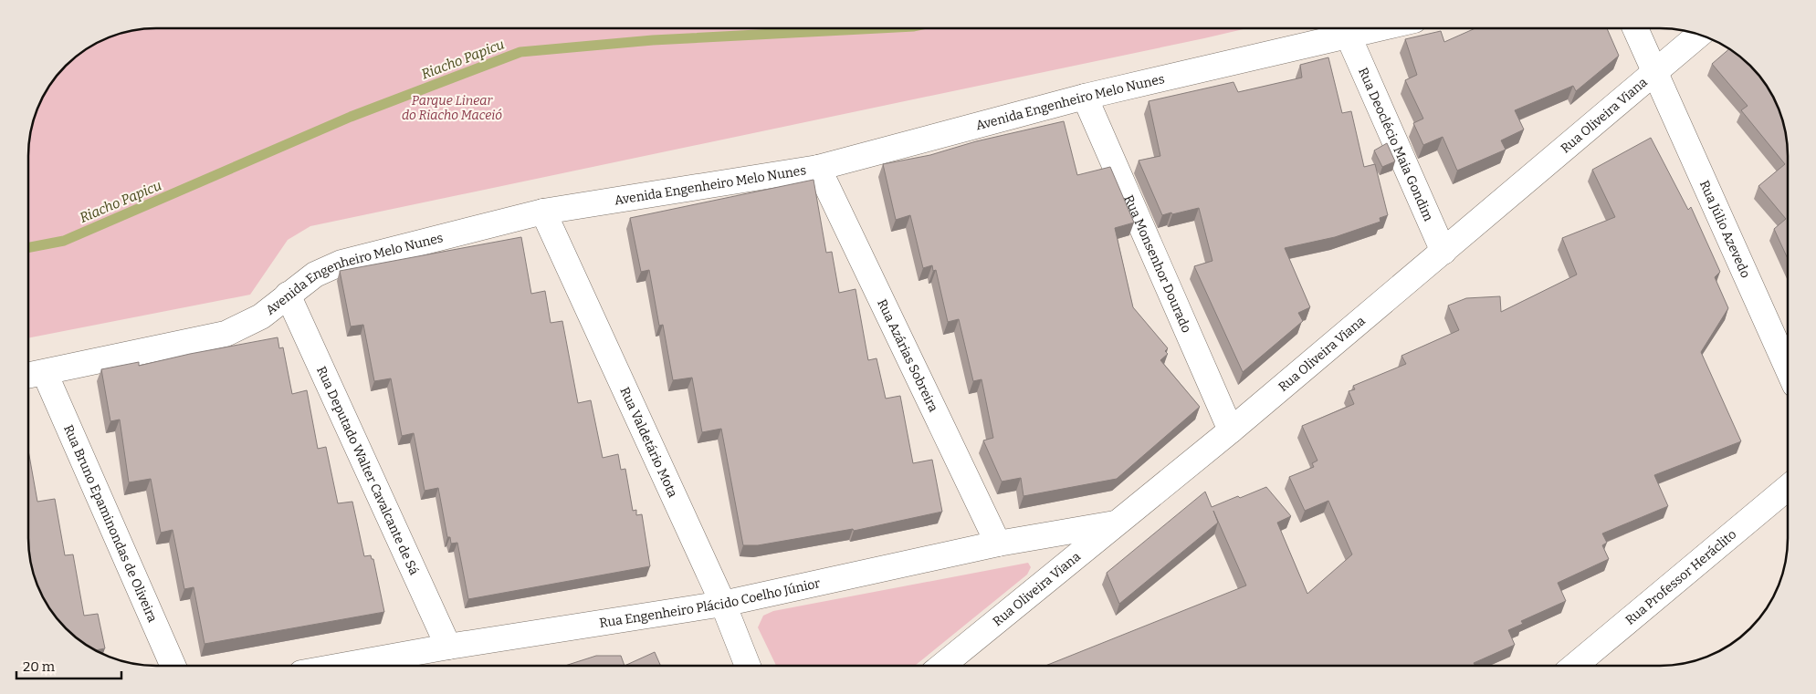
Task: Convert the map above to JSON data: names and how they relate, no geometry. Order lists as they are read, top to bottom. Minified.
{"streets":{"street":["Avenida Engenheiro Melo Nunes","Rua Oliveira Viana","Rua Deoclécio Maia Gondim","Rua Júlio Azevedo","Rua Monsenhor Dourado","Rua Azárias Sobreira","Rua Valdetário Mota","Rua Deputado Walter Cavalcante de Sá","Rua Bruno Epaminondas de Oliveira","Rua Professor Heráclito","Rua Engenheiro Plácido Coelho Júnior"]},"crossings":[["Avenida Engenheiro Melo Nunes","Rua Deoclécio Maia Gondim"],["Avenida Engenheiro Melo Nunes","Rua Monsenhor Dourado"],["Avenida Engenheiro Melo Nunes","Rua Azárias Sobreira"],["Avenida Engenheiro Melo Nunes","Rua Valdetário Mota"],["Avenida Engenheiro Melo Nunes","Rua Deputado Walter Cavalcante de Sá"],["Avenida Engenheiro Melo Nunes","Rua Bruno Epaminondas de Oliveira"],["Rua Oliveira Viana","Rua Deoclécio Maia Gondim"],["Rua Oliveira Viana","Rua Júlio Azevedo"],["Rua Oliveira Viana","Rua Monsenhor Dourado"],["Rua Oliveira Viana","Rua Engenheiro Plácido Coelho Júnior"],["Rua Azárias Sobreira","Rua Engenheiro Plácido Coelho Júnior"],["Rua Valdetário Mota","Rua Engenheiro Plácido Coelho Júnior"],["Rua Deputado Walter Cavalcante de Sá","Rua Engenheiro Plácido Coelho Júnior"]],"water":["Riacho Papicu"],"parks":["Parque Linear do Riacho Maceió"],"scale_bar":"20 m"}
